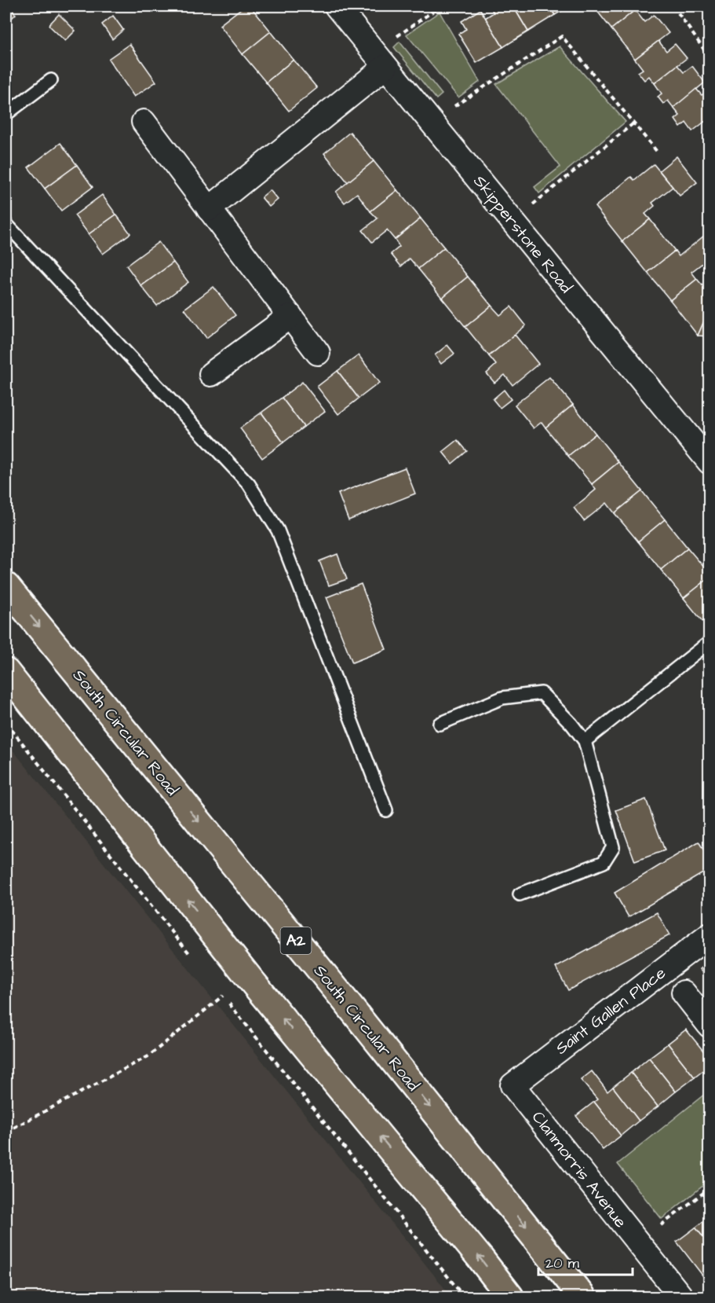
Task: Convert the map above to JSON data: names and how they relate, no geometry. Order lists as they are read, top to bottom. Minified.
{"streets":{"highway":["South Circular Road","A2"],"street":["Skipperstone Road","Saint Gallen Place","Clanmorris Avenue"]},"crossings":[["Saint Gallen Place","Clanmorris Avenue"]],"scale_bar":"20 m"}
